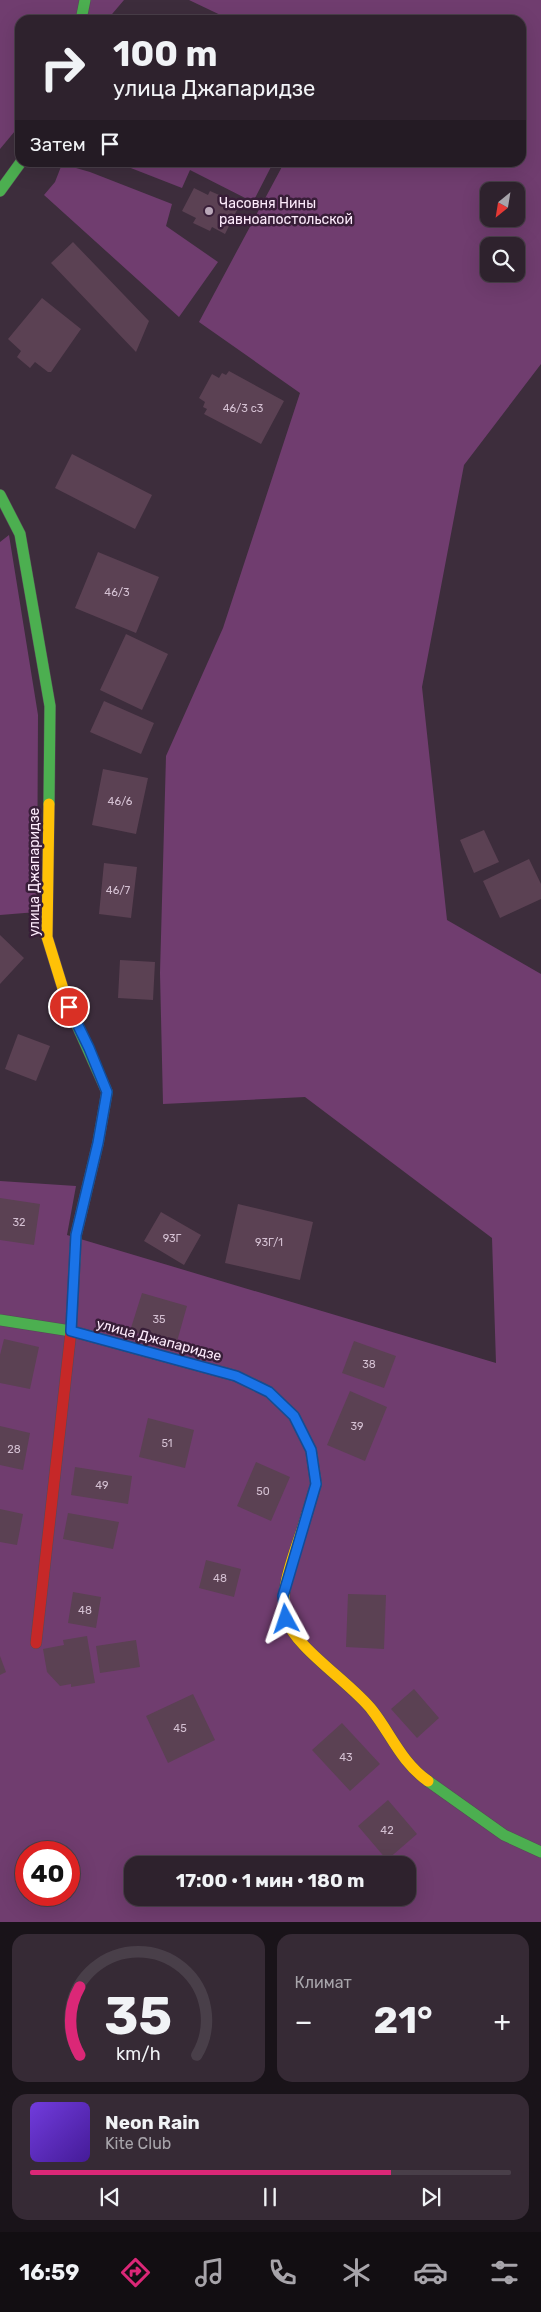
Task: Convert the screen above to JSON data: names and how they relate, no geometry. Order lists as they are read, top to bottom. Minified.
{"streets":{"street":["улица Джапаридзе"]},"places":["Часовня Нины равноапостольской"],"house_numbers":["46/3 с3","46/3","46/6","46/7","32","93Г","93Г/1","35","38","39","51","28","49","50","48","48","45","43","42"],"north":"bottom left","page":{"turn":["100 m","улица Джапаридзе"],"then":"Затем","limit":"40","trip":"17:00 · 1 мин · 180 m","tile":"Климат","heat":["−","21°","+"],"song":["Neon Rain","Kite Club"],"tabs":"16:59","gauge":["35","km/h"]}}
